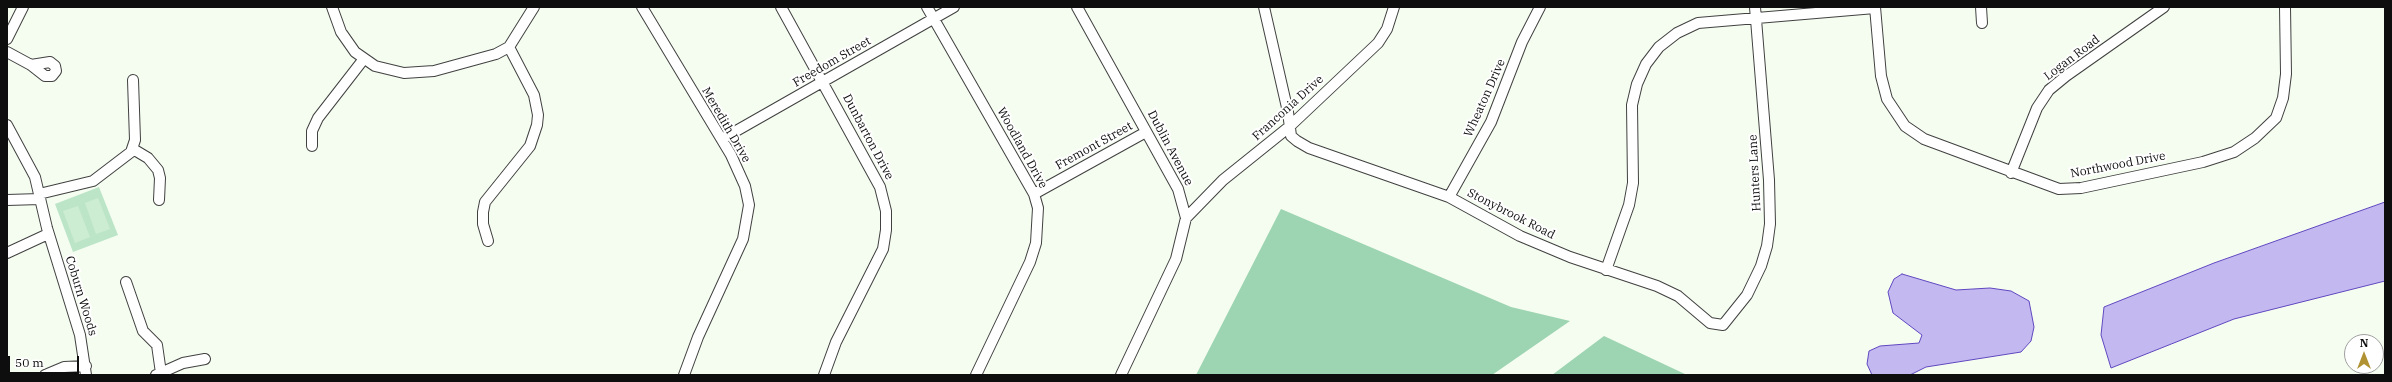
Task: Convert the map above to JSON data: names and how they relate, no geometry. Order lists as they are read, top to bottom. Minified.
{"streets":{"street":["Logan Road","Freedom Street","Wheaton Drive","Franconia Drive","Meredith Drive","Dunbarton Drive","Fremont Street","Woodland Drive","Dublin Avenue","Northwood Drive","Hunters Lane","Stonybrook Road","Coburn Woods"]},"crossings":[["Logan Road","Northwood Drive"],["Freedom Street","Meredith Drive"],["Freedom Street","Dunbarton Drive"],["Freedom Street","Woodland Drive"],["Wheaton Drive","Stonybrook Road"],["Franconia Drive","Dublin Avenue"],["Franconia Drive","Stonybrook Road"],["Fremont Street","Woodland Drive"],["Fremont Street","Dublin Avenue"],["Hunters Lane","Stonybrook Road"]],"scale_bar":"50 m","north":"top"}
